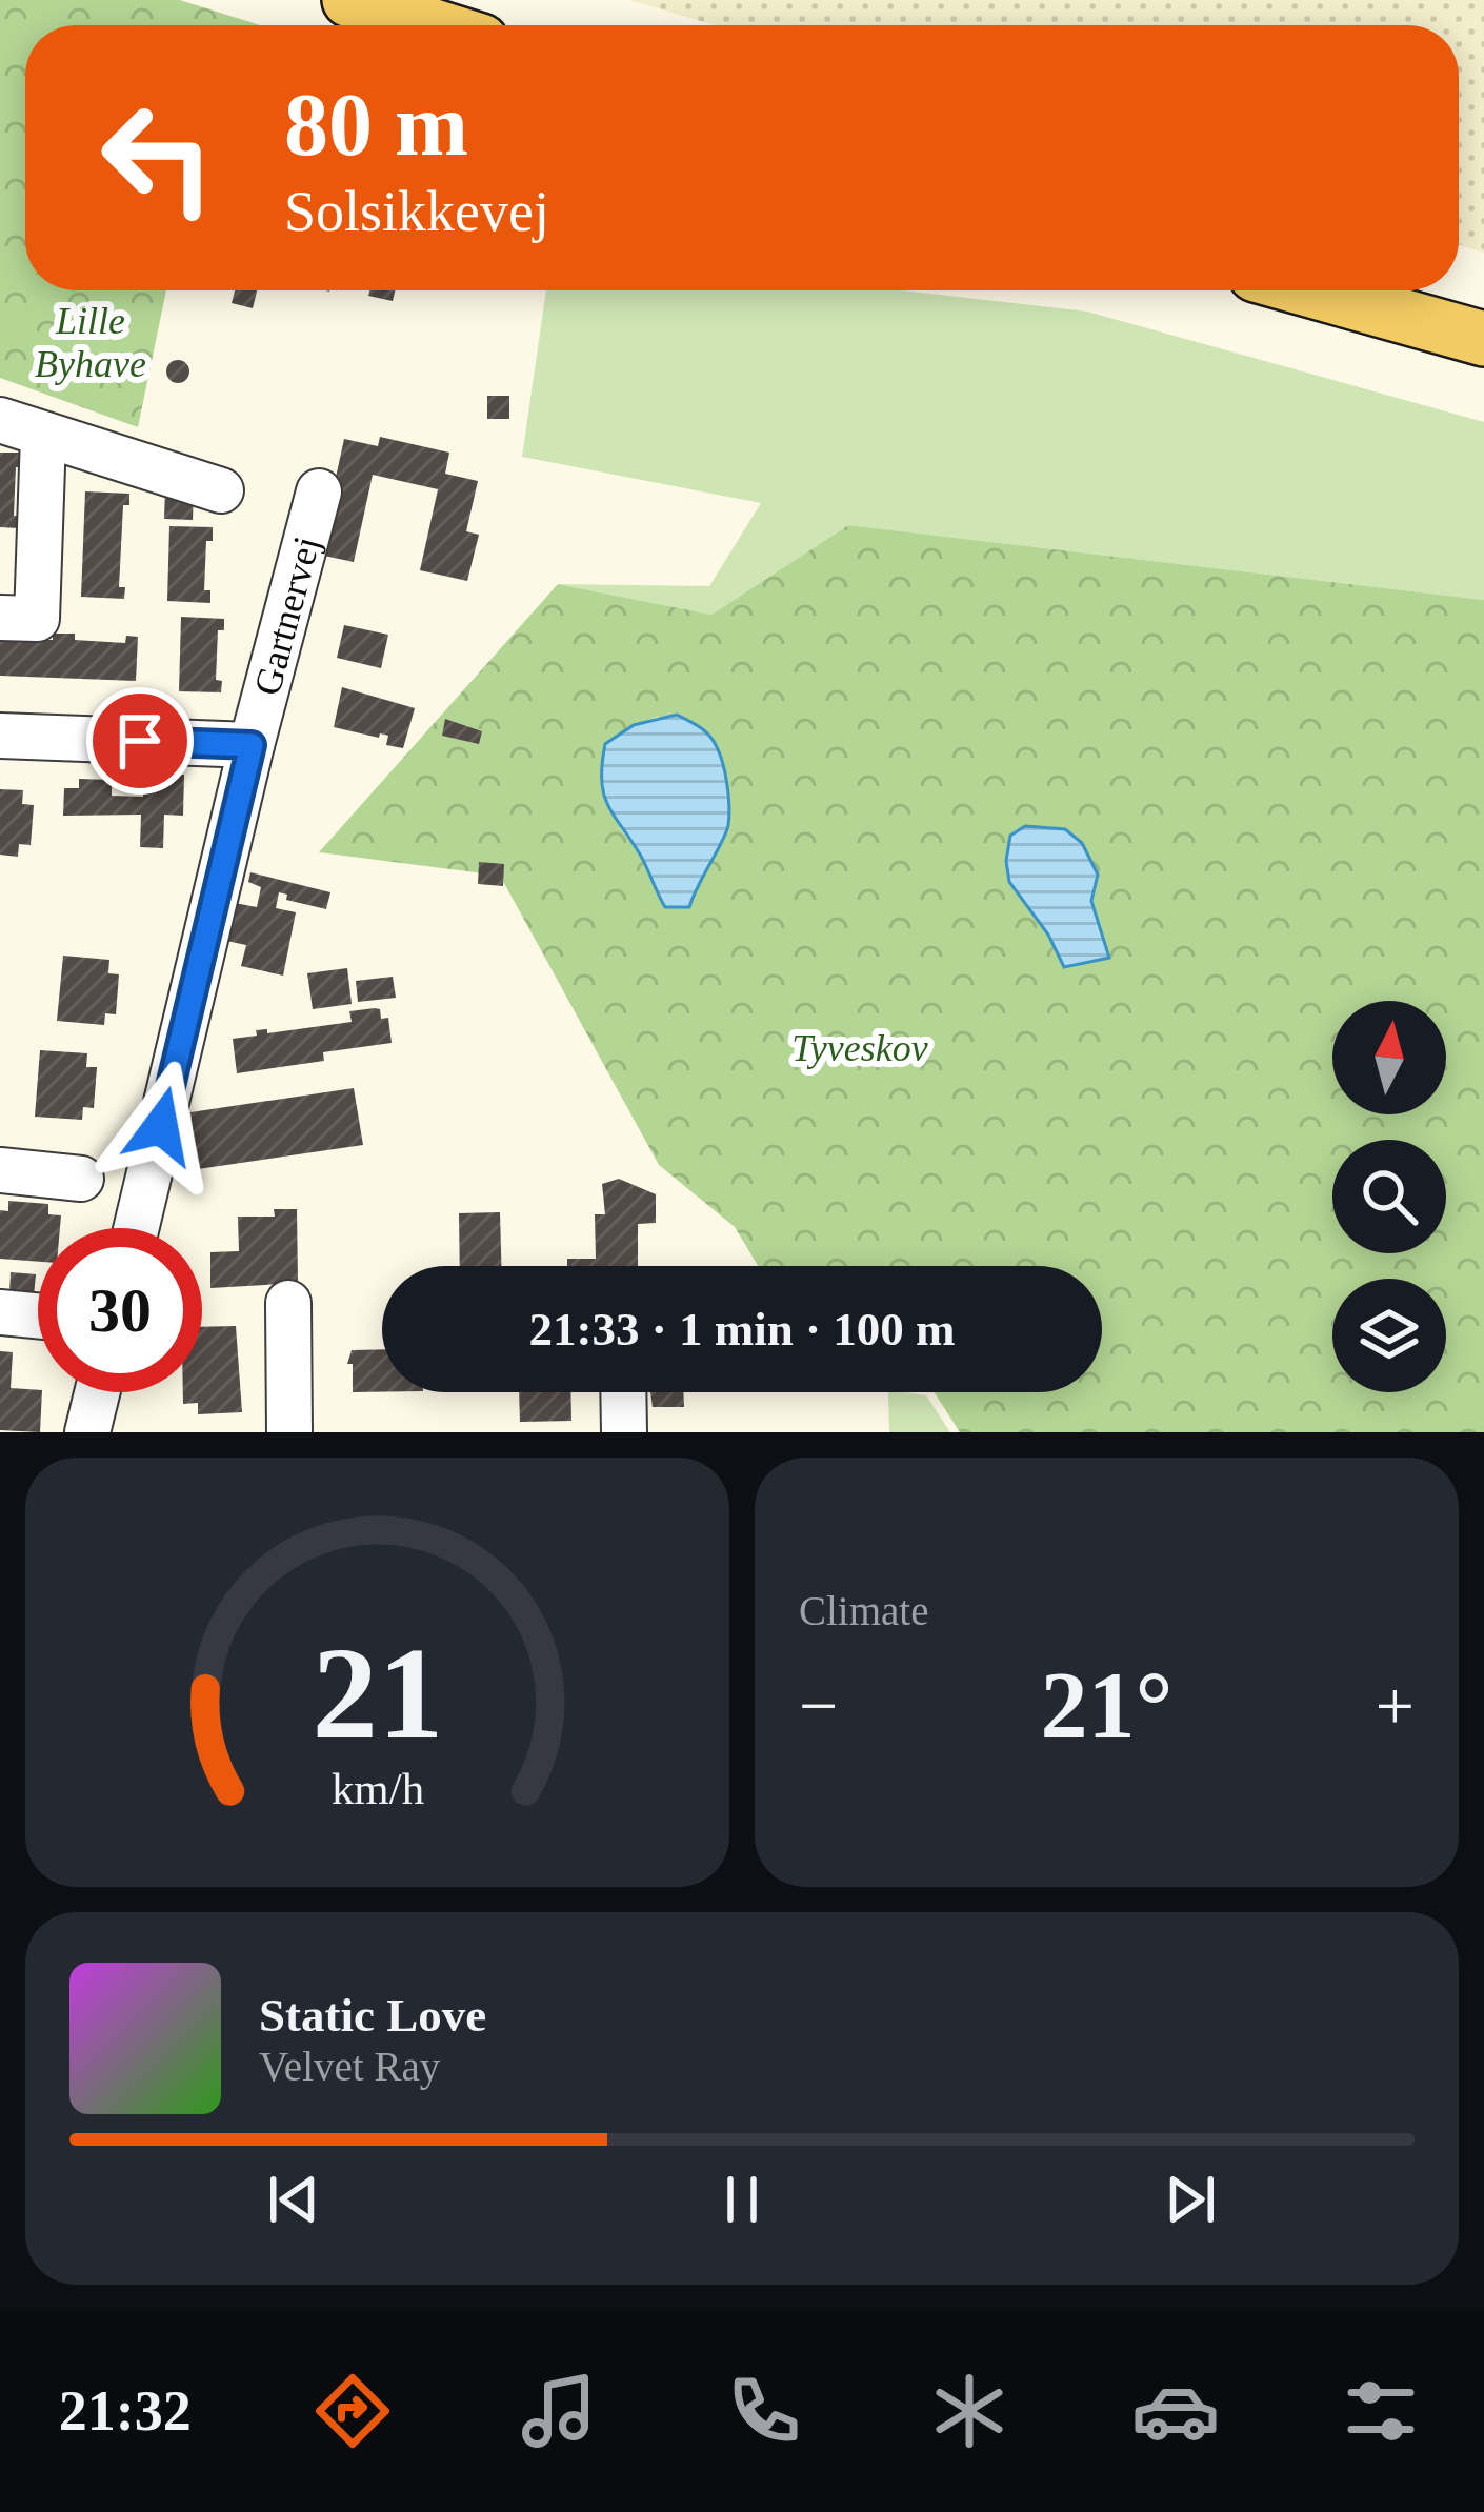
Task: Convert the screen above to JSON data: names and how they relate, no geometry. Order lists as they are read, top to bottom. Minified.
{"streets":{"street":["Gartnervej"]},"parks":["Lille Byhave","Tyveskov"],"north":"top","page":{"turn":["80 m","Solsikkevej"],"limit":"30","trip":"21:33 · 1 min · 100 m","tile":"Climate","heat":["−","21°","+"],"song":["Static Love","Velvet Ray"],"tabs":"21:32","gauge":["21","km/h"]}}
